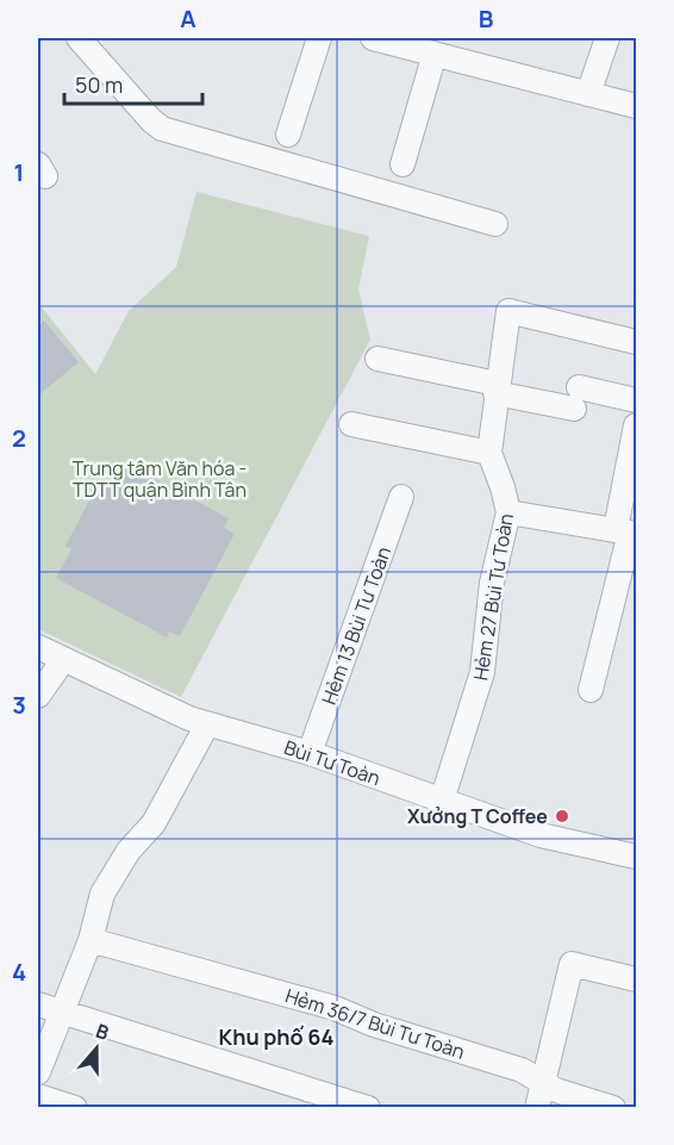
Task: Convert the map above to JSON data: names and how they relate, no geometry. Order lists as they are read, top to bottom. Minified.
{"streets":{"street":["Hẻm 27 Bùi Tư Toàn","Hẻm 13 Bùi Tư Toàn","Bùi Tư Toàn","Hẻm 36/7 Bùi Tư Toàn"]},"crossings":[["Hẻm 27 Bùi Tư Toàn","Bùi Tư Toàn"],["Hẻm 13 Bùi Tư Toàn","Bùi Tư Toàn"]],"districts":["Khu phố 64"],"parks":["Trung tâm Văn hóa - TDTT quận Bình Tân"],"places":["Xưởng T Coffee"],"scale_bar":"50 m","north":"top","grid":{"columns":["A","B"],"rows":["1","2","3","4"]}}
